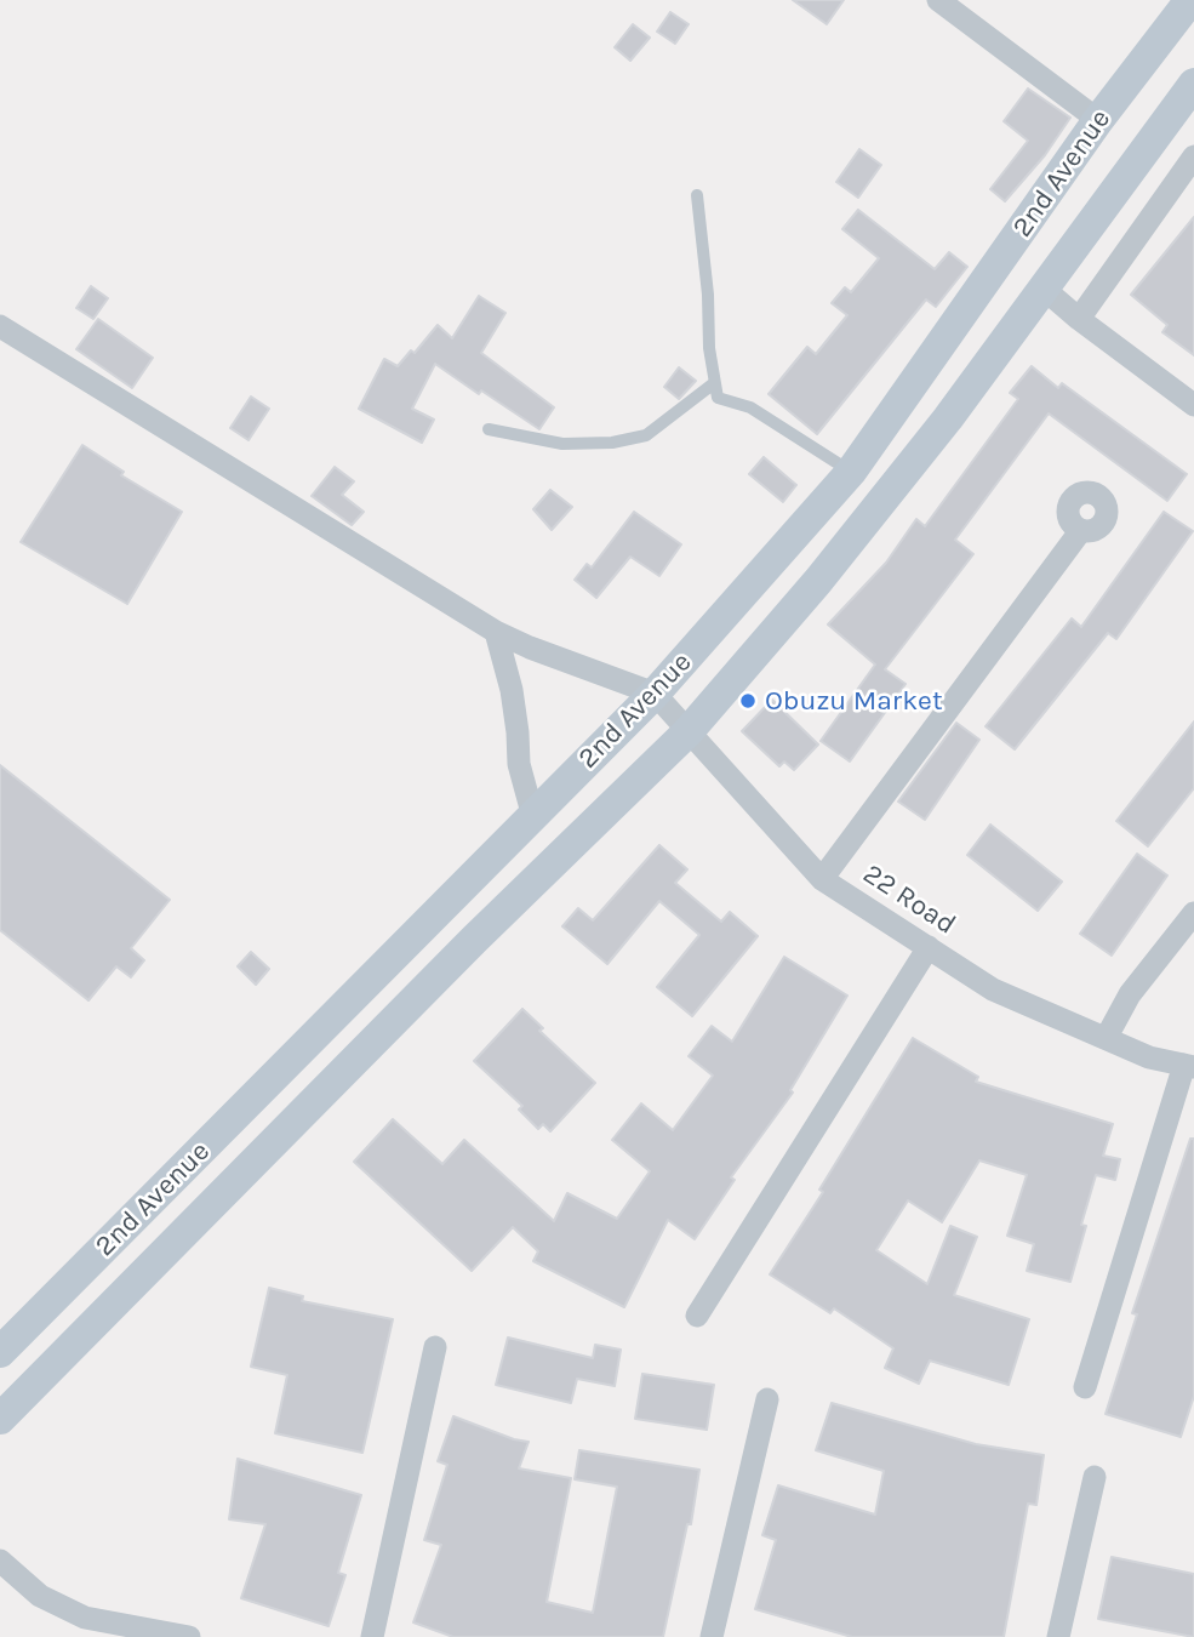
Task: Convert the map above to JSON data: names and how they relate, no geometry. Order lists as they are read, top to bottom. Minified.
{"streets":{"street":["2nd Avenue","22 Road"]},"crossings":[["2nd Avenue","22 Road"]],"places":["Obuzu Market"]}
